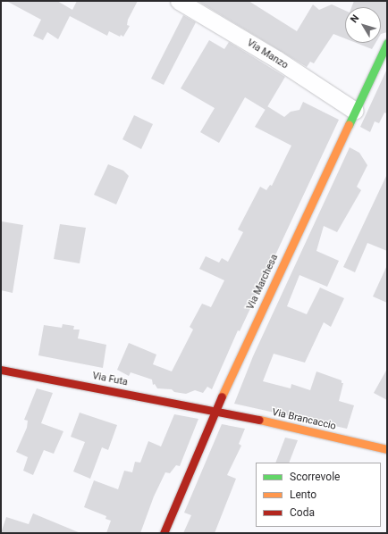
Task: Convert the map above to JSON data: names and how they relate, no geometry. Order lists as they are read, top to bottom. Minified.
{"streets":{"street":["Via Manzo","Via Marchesa","Via Futa","Via Brancaccio"]},"crossings":[["Via Manzo","Via Marchesa"],["Via Marchesa","Via Futa"],["Via Marchesa","Via Brancaccio"],["Via Futa","Via Brancaccio"]],"legend":["Scorrevole","Lento","Coda"],"north":"top left"}
